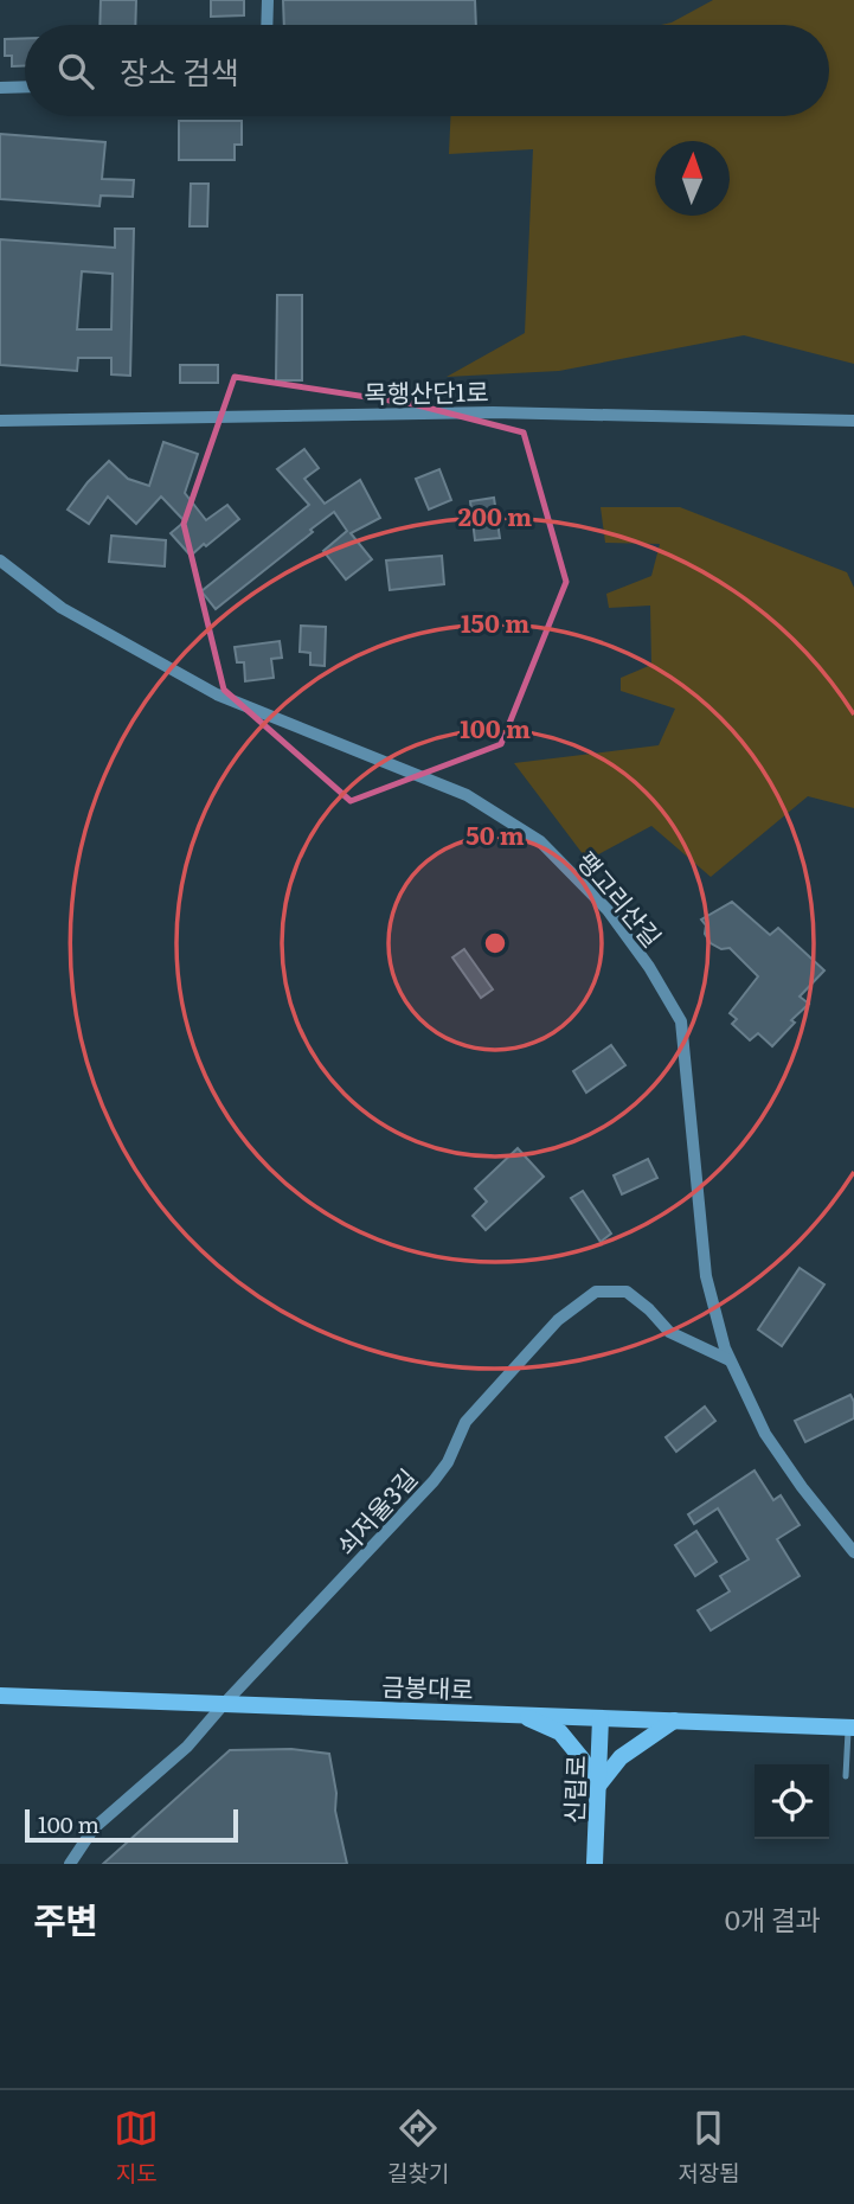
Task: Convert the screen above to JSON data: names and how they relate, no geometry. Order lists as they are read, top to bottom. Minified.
{"streets":{"street":["목행산단1로","팽고리산길","쇠저울3길","금봉대로","신립로"]},"crossings":[["팽고리산길","쇠저울3길"],["쇠저울3길","금봉대로"],["금봉대로","신립로"]],"scale_bar":"100 m","north":"top","page":{"search":"장소 검색","scale":"100 m","heading":["주변","0개 결과"],"nav":["지도","길찾기","저장됨"]},"rings":["200 m","150 m","100 m","50 m"]}
